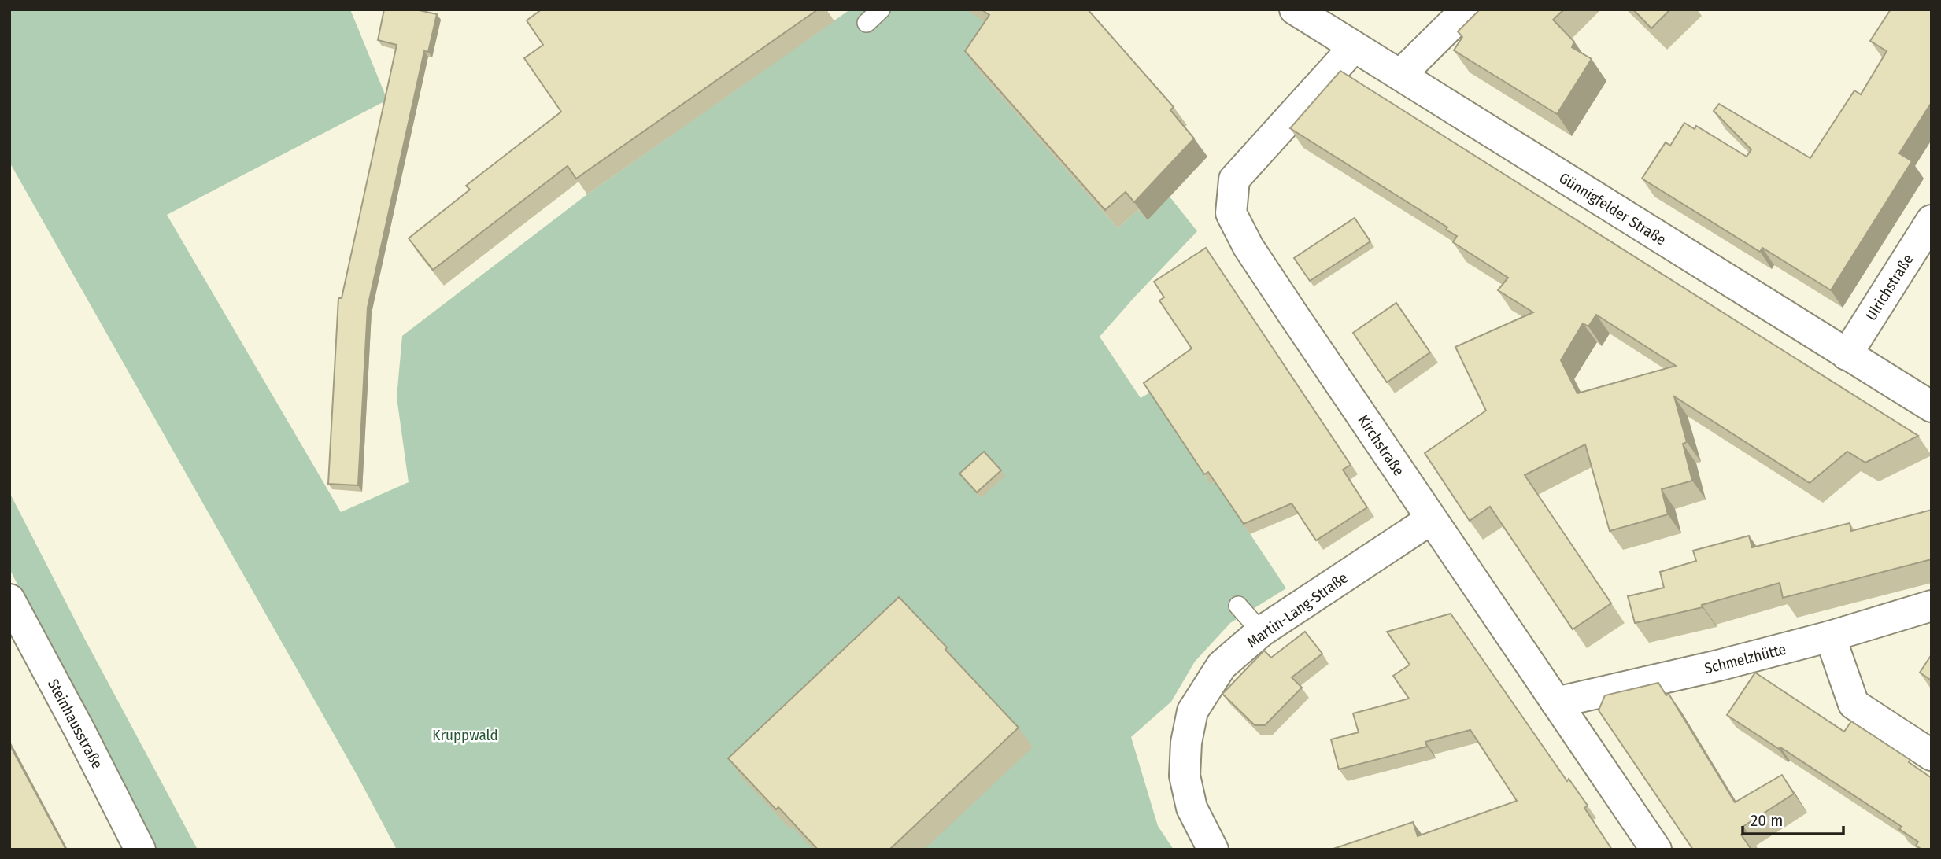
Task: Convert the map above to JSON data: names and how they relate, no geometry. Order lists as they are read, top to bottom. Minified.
{"streets":{"street":["Günnigfelder Straße","Ulrichstraße","Kirchstraße","Martin-Lang-Straße","Schmelzhütte","Steinhausstraße"]},"crossings":[["Günnigfelder Straße","Ulrichstraße"],["Günnigfelder Straße","Kirchstraße"],["Kirchstraße","Martin-Lang-Straße"],["Kirchstraße","Schmelzhütte"]],"parks":["Kruppwald"],"scale_bar":"20 m"}
